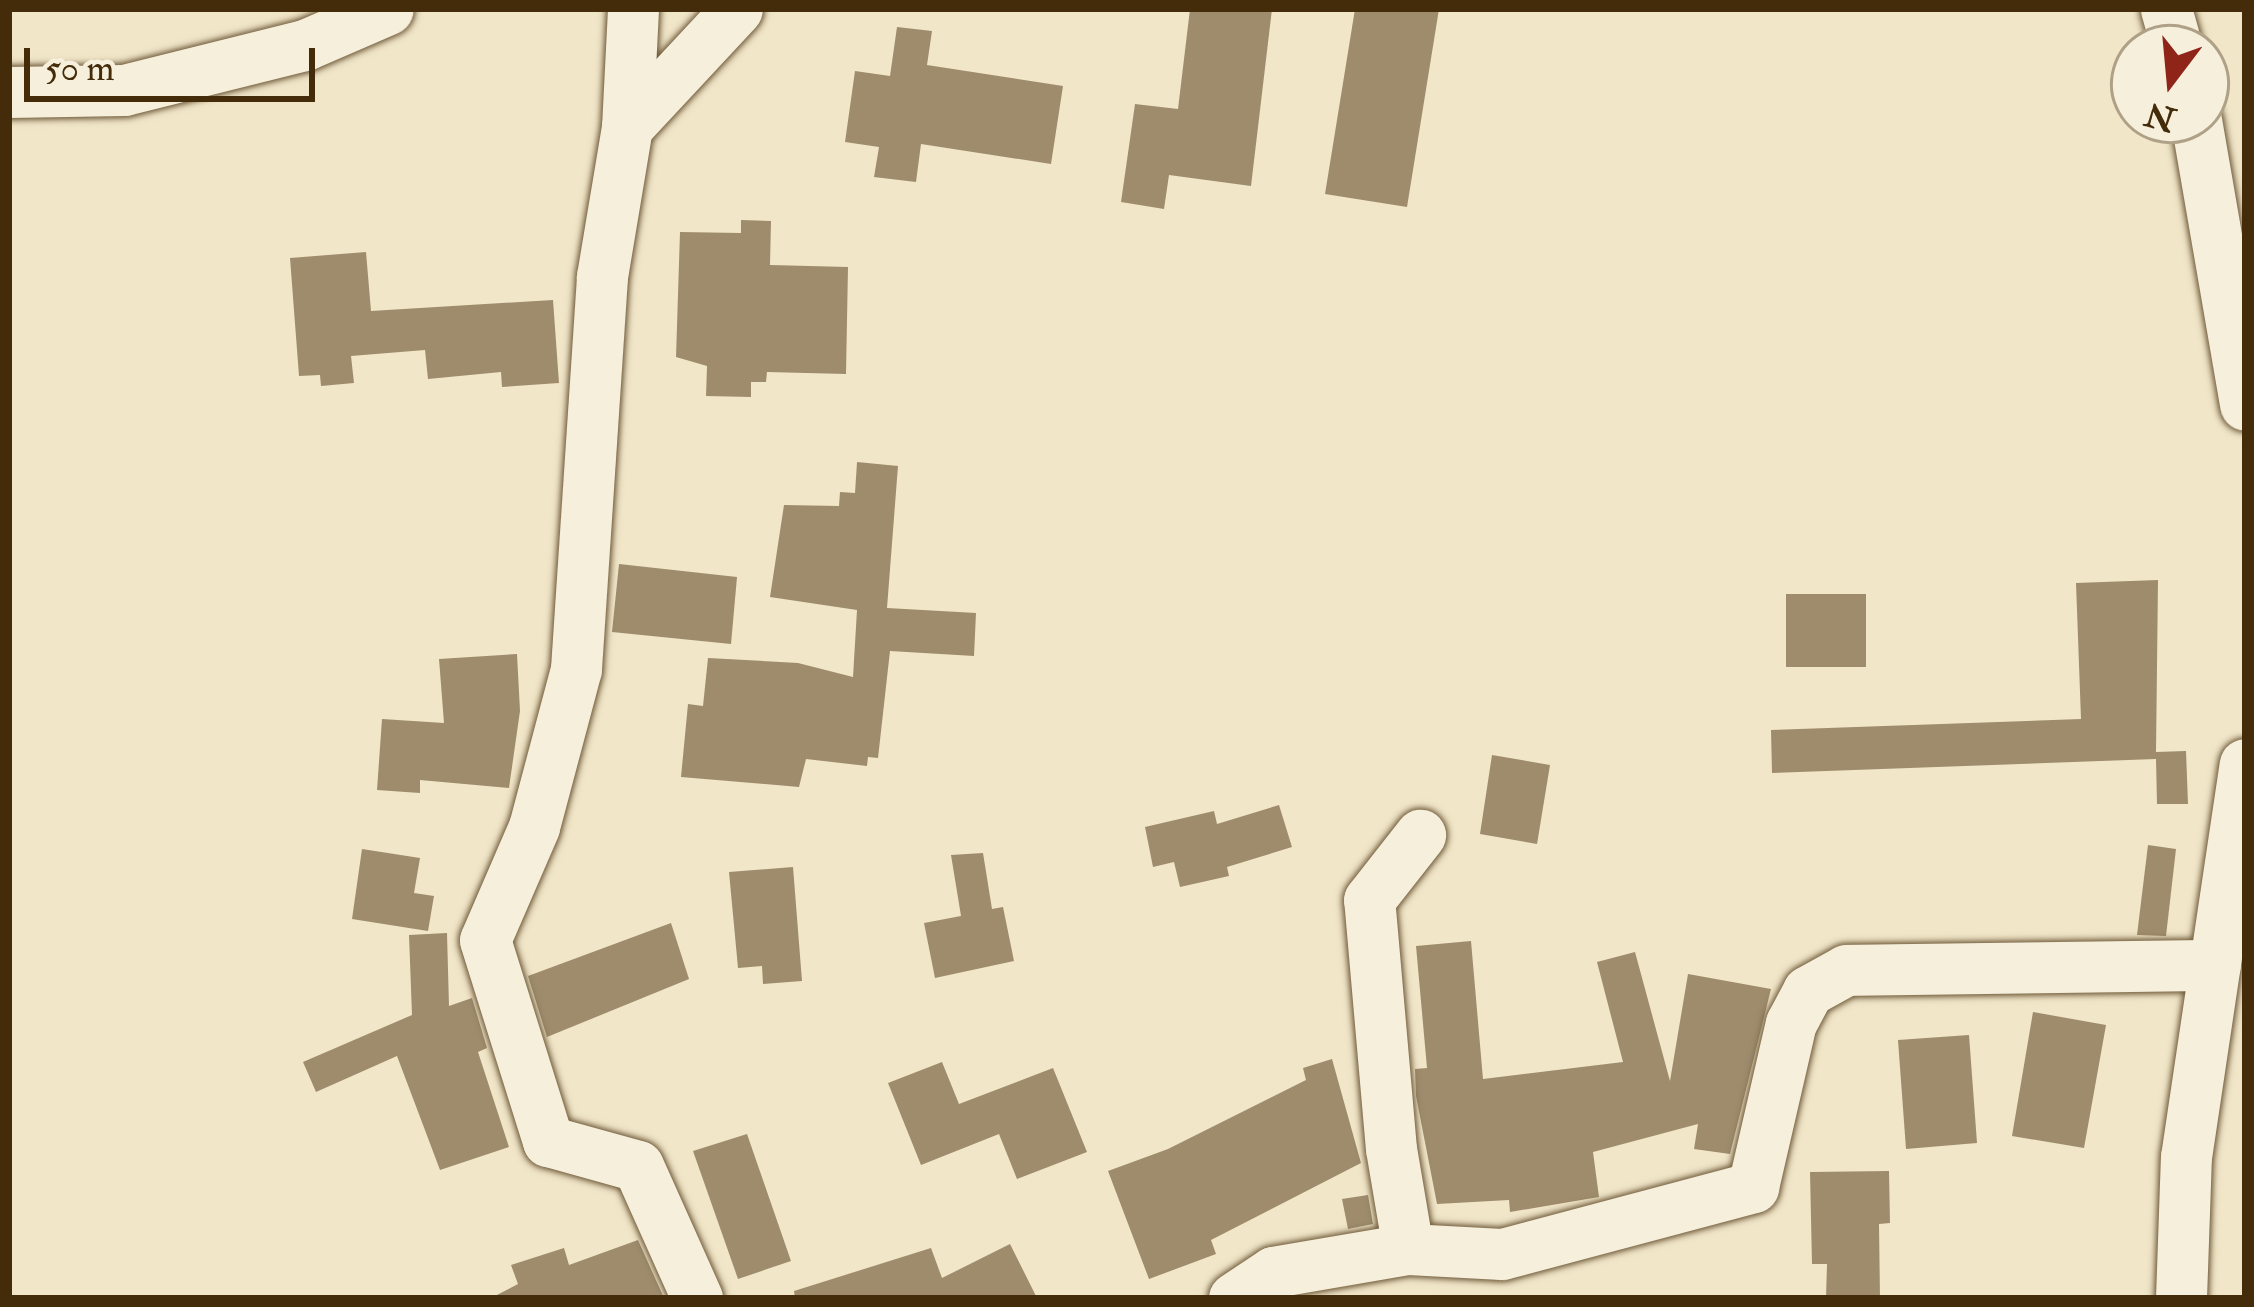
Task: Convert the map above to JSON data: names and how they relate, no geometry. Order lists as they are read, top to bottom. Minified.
{"scale_bar":"50 m","north":"bottom"}
